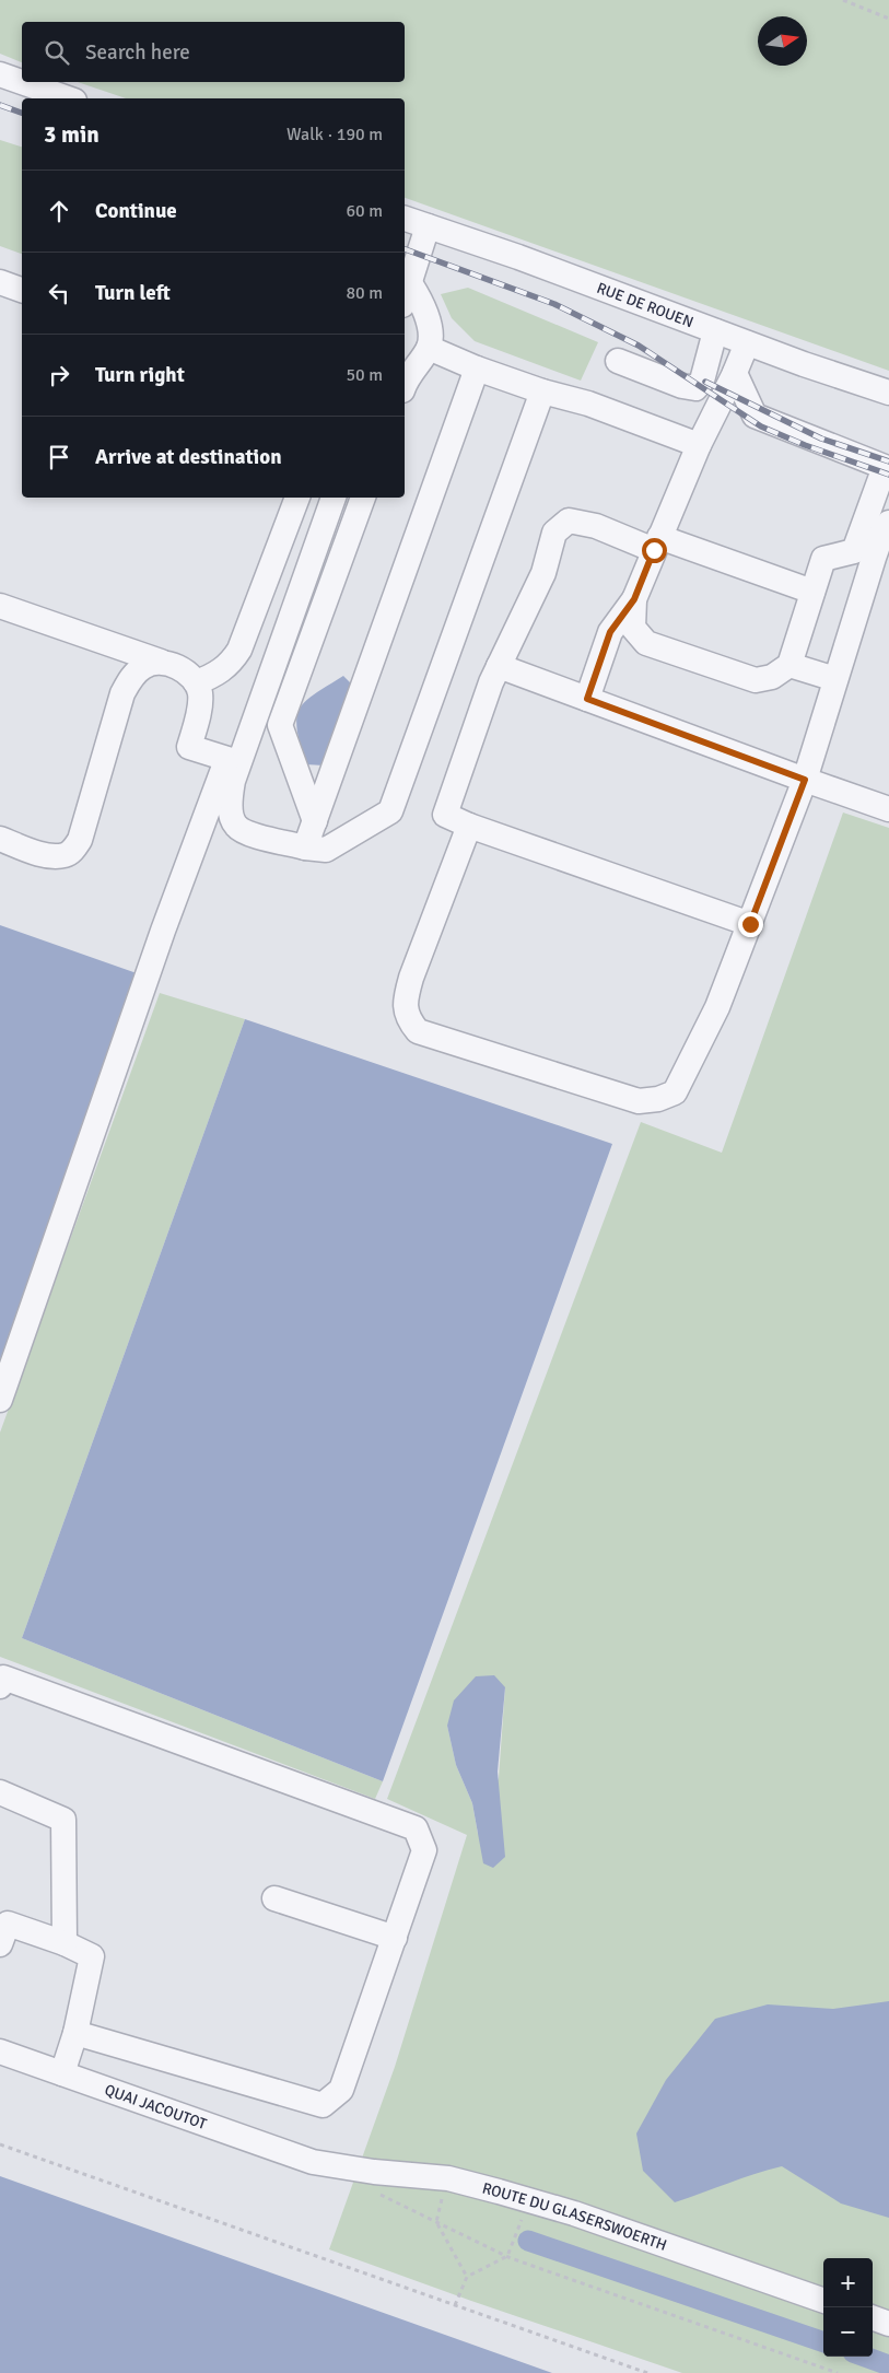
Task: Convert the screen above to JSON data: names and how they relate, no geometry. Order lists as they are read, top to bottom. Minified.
{"streets":{"street":["RUE DE ROUEN","QUAI JACOUTOT","ROUTE DU GLASERSWOERTH"]},"crossings":[["QUAI JACOUTOT","ROUTE DU GLASERSWOERTH"]],"north":"right","page":{"search":"Search here","heading":["3 min","Walk · 190 m"],"list":[["Continue","60 m"],["Turn left","80 m"],["Turn right","50 m"],"Arrive at destination"],"map_buttons":["+","−"]}}
